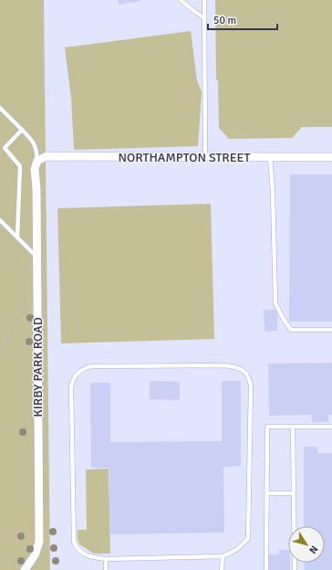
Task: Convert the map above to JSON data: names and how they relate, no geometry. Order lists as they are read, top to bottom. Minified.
{"streets":{"street":["NORTHAMPTON STREET","KIRBY PARK ROAD"]},"crossings":[["NORTHAMPTON STREET","KIRBY PARK ROAD"]],"scale_bar":"50 m","north":"bottom right"}
